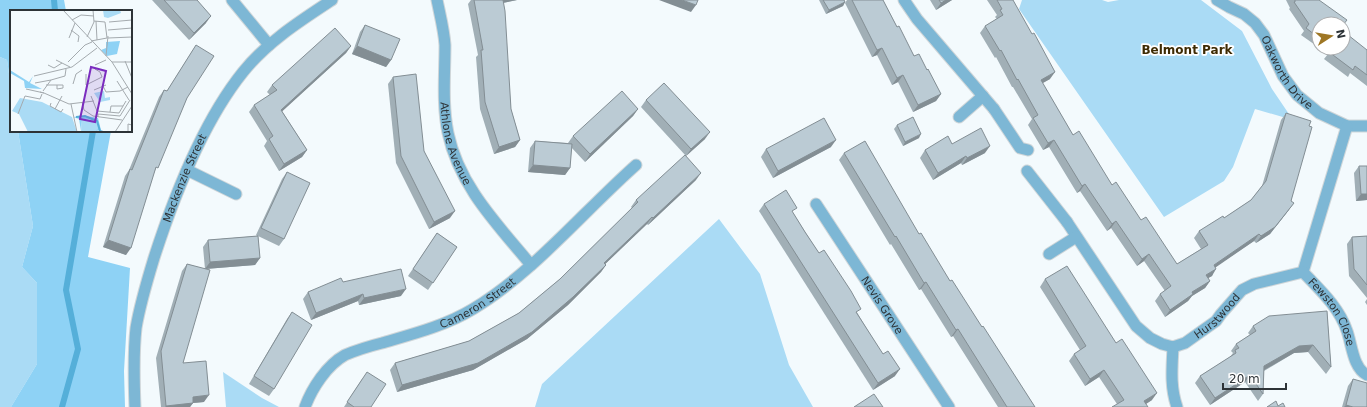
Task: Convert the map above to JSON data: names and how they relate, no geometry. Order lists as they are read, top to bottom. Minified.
{"streets":{"street":["Oakworth Drive","Athlone Avenue","Mackenzie Street","Cameron Street","Nevis Grove","Fewston Close","Hurstwood"]},"crossings":[["Athlone Avenue","Cameron Street"],["Fewston Close","Hurstwood"]],"districts":["Belmont Park"],"scale_bar":"20 m","north":"right"}
